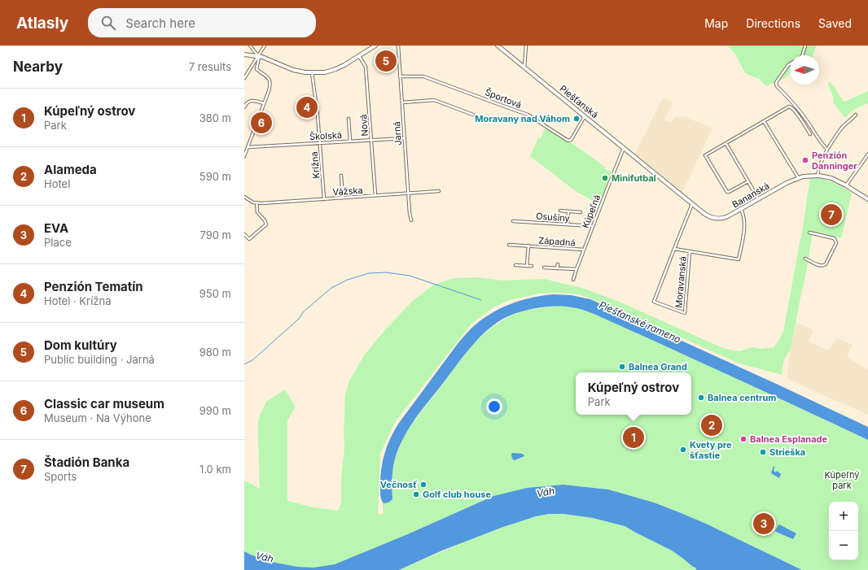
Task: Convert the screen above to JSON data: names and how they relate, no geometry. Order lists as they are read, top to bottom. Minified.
{"streets":{"main road":["Piešťanská","Bananská"],"street":["Športová","Nová","Jarná","Školská","Krížna","Vážska","Kúpeľná","Osušiny","Západná","Moravanská"]},"crossings":[["Športová","Piešťanská"],["Športová","Jarná"],["Piešťanská","Bananská"],["Piešťanská","Kúpeľná"],["Nová","Školská"],["Nová","Vážska"],["Jarná","Školská"],["Jarná","Vážska"],["Školská","Krížna"],["Krížna","Vážska"],["Bananská","Moravanská"],["Kúpeľná","Osušiny"],["Kúpeľná","Západná"]],"water":["Piešťanské rameno","Váh"],"parks":["Kúpeľný park"],"places":["Moravany nad Váhom","Penzión Danninger","Minifutbal","Balnea Grand","Balnea centrum","Balnea Esplanade","Kvety pre šťastie","Strieška","Večnosť","Golf club house"],"north":"left","page":{"header":"Atlasly","search":"Search here","nav":["Map","Directions","Saved"],"heading":["Nearby","7 results"],"pins":["5","4","6","7","2","1","3"],"list":[{"mark":"1","name":"Kúpeľný ostrov","note":"Park","value":"380 m"},{"mark":"2","name":"Alameda","note":"Hotel","value":"590 m"},{"mark":"3","name":"EVA","note":"Place","value":"790 m"},{"mark":"4","name":"Penzión Tematín","note":"Hotel · Krížna","value":"950 m"},{"mark":"5","name":"Dom kultúry","note":"Public building · Jarná","value":"980 m"},{"mark":"6","name":"Classic car museum","note":"Museum · Na Výhone","value":"990 m"},{"mark":"7","name":"Štadión Banka","note":"Sports","value":"1.0 km"}],"popup":["Kúpeľný ostrov","Park"],"map_buttons":["+","−"]}}
